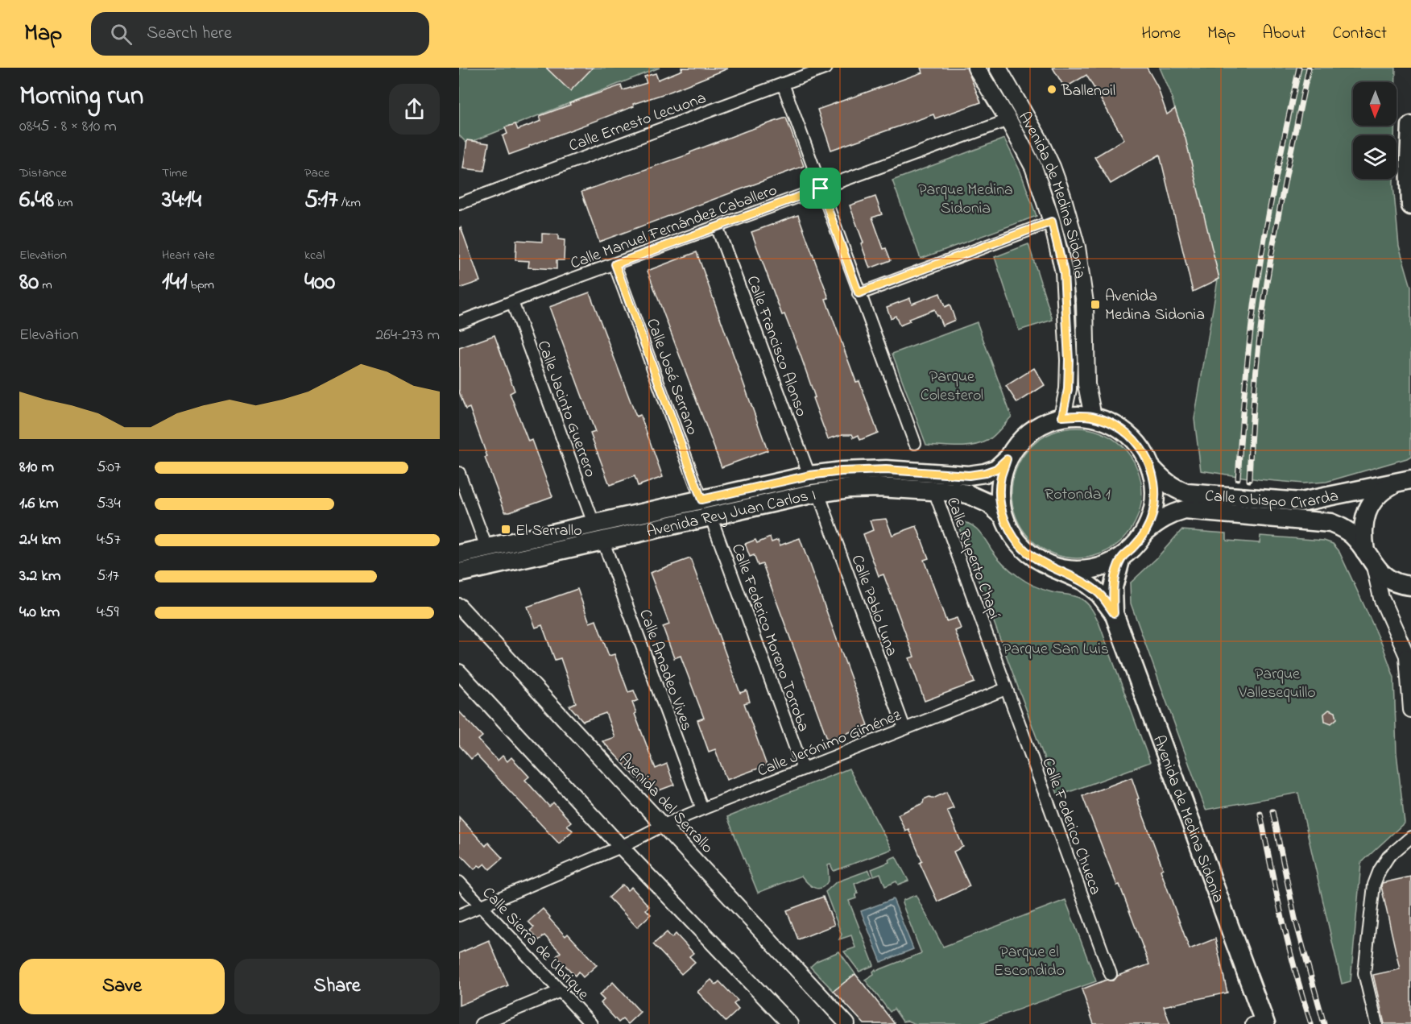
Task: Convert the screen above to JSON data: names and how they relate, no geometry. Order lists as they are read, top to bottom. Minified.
{"streets":{"main road":["Avenida de Medina Sidonia","Calle Obispo Cirarda","Avenida Rey Juan Carlos I"],"street":["Calle Ernesto Lecuona","Calle Manuel Fernández Caballero","Calle Francisco Alonso","Calle José Serrano","Calle Jacinto Guerrero","Calle Ruperto Chapí","Calle Pablo Luna","Calle Federico Moreno Torroba","Calle Amadeo Vives","Calle Jerónimo Giménez","Avenida del Serrallo","Calle Federico Chueca","Calle Sierra de Ubrique"]},"crossings":[["Avenida de Medina Sidonia","Calle Manuel Fernández Caballero"],["Avenida de Medina Sidonia","Calle Obispo Cirarda"],["Avenida de Medina Sidonia","Avenida Rey Juan Carlos I"],["Calle Manuel Fernández Caballero","Calle Francisco Alonso"],["Calle Manuel Fernández Caballero","Calle José Serrano"],["Calle Manuel Fernández Caballero","Calle Jacinto Guerrero"],["Calle Francisco Alonso","Avenida Rey Juan Carlos I"],["Calle José Serrano","Avenida Rey Juan Carlos I"],["Calle Jacinto Guerrero","Avenida Rey Juan Carlos I"],["Calle Jacinto Guerrero","Calle Amadeo Vives"],["Calle Obispo Cirarda","Avenida Rey Juan Carlos I"],["Avenida Rey Juan Carlos I","Calle Ruperto Chapí"],["Avenida Rey Juan Carlos I","Calle Pablo Luna"],["Avenida Rey Juan Carlos I","Calle Federico Moreno Torroba"],["Avenida Rey Juan Carlos I","Calle Amadeo Vives"],["Calle Ruperto Chapí","Calle Jerónimo Giménez"],["Calle Ruperto Chapí","Calle Federico Chueca"],["Calle Pablo Luna","Calle Jerónimo Giménez"],["Calle Federico Moreno Torroba","Calle Jerónimo Giménez"],["Calle Amadeo Vives","Calle Jerónimo Giménez"],["Calle Jerónimo Giménez","Avenida del Serrallo"],["Calle Jerónimo Giménez","Calle Federico Chueca"],["Calle Jerónimo Giménez","Calle Sierra de Ubrique"]],"parks":["Parque Medina Sidonia","Parque Colesterol","Rotonda 1","Parque San Luis","Parque Vallesequillo","Parque el Escondido"],"places":{"other":["Ballenoil"],"transit":["Avenida Medina Sidonia","El Serrallo"]},"north":"bottom","page":{"header":"Map","search":"Search here","nav":["Home","Map","About","Contact"],"heading":["Morning run","08:45 · 8 × 810 m"],"stats":[["Distance","6.48 km"],["Time","34:14"],["Pace","5:17 /km"],["Elevation","80 m"],["Heart rate","141 bpm"],["kcal","400"]],"chart":["Elevation","264–273 m"],"list":[{"name":"810 m","note":"5:07"},{"name":"1.6 km","note":"5:34"},{"name":"2.4 km","note":"4:57"},{"name":"3.2 km","note":"5:17"},{"name":"4.0 km","note":"4:59"}],"buttons":["Save","Share"]}}
